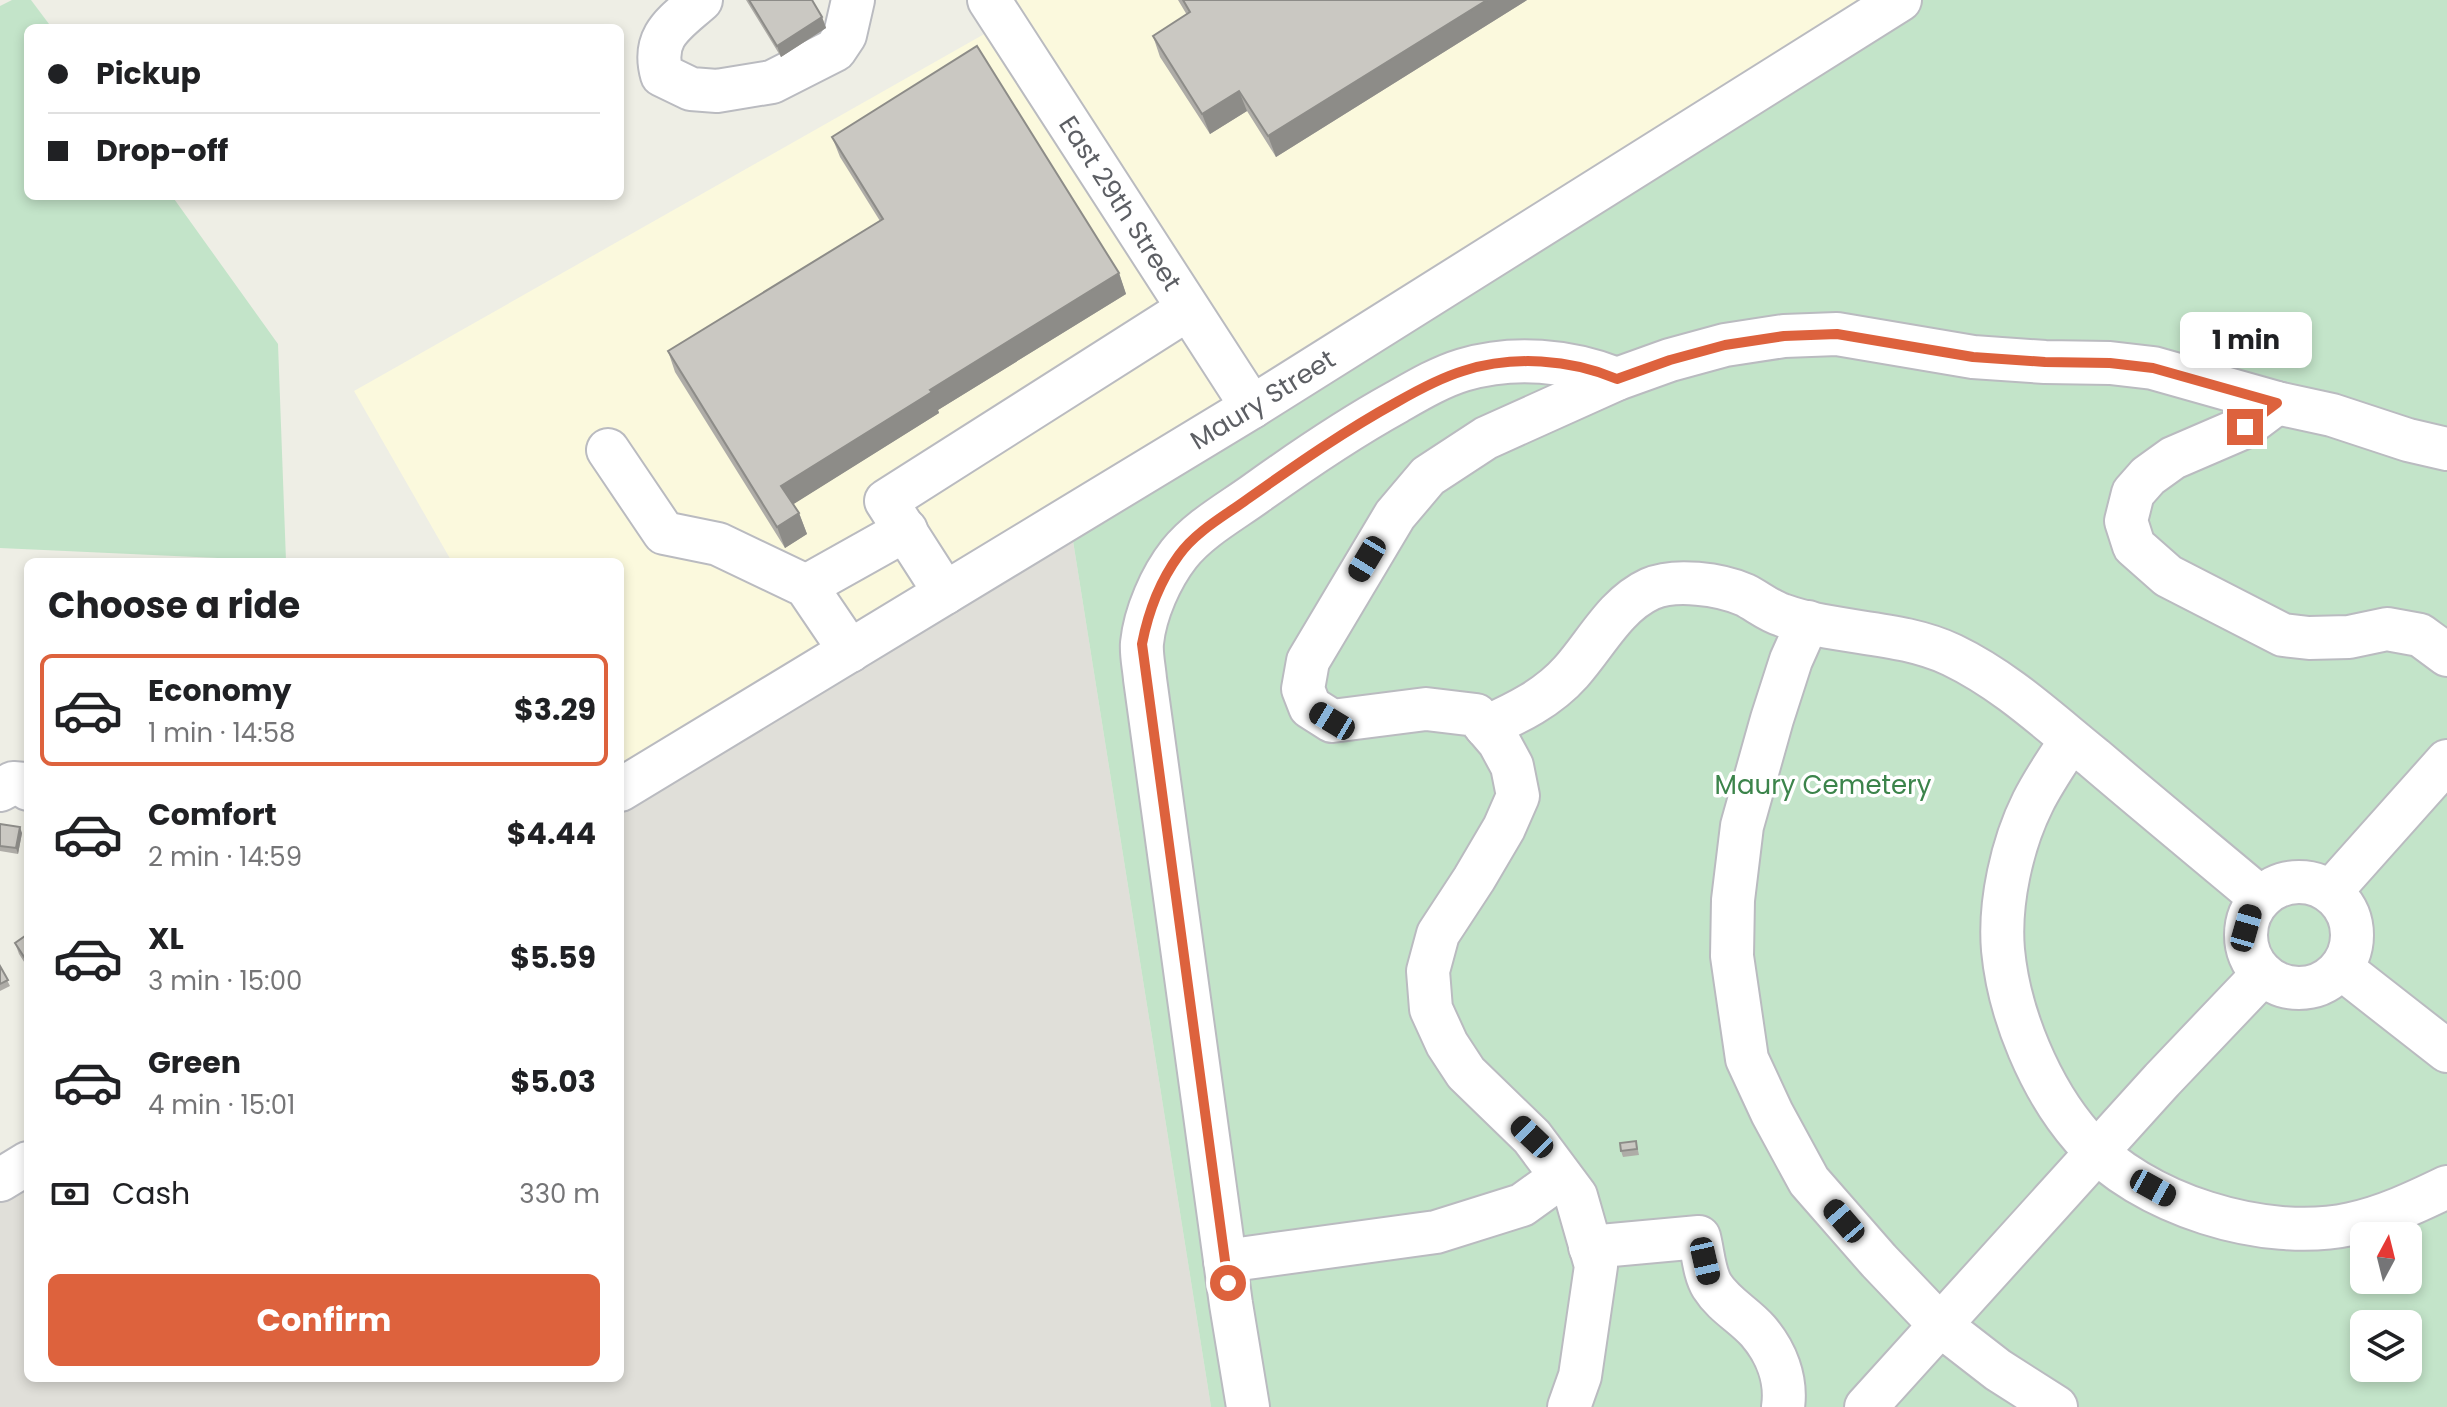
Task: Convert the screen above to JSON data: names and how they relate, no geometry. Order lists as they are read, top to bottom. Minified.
{"streets":{"street":["East 29th Street","Maury Street"]},"crossings":[["East 29th Street","Maury Street"]],"parks":["Maury Cemetery"],"north":"top","page":{"banner":["Pickup","Drop-off"],"bubble":"1 min","heading":"Choose a ride","list":[{"name":"Economy","note":"1 min · 14:58","value":"$3.29"},{"name":"Comfort","note":"2 min · 14:59","value":"$4.44"},{"name":"XL","note":"3 min · 15:00","value":"$5.59"},{"name":"Green","note":"4 min · 15:01","value":"$5.03"}],"pay":["Cash","330 m"],"buttons":"Confirm"}}
